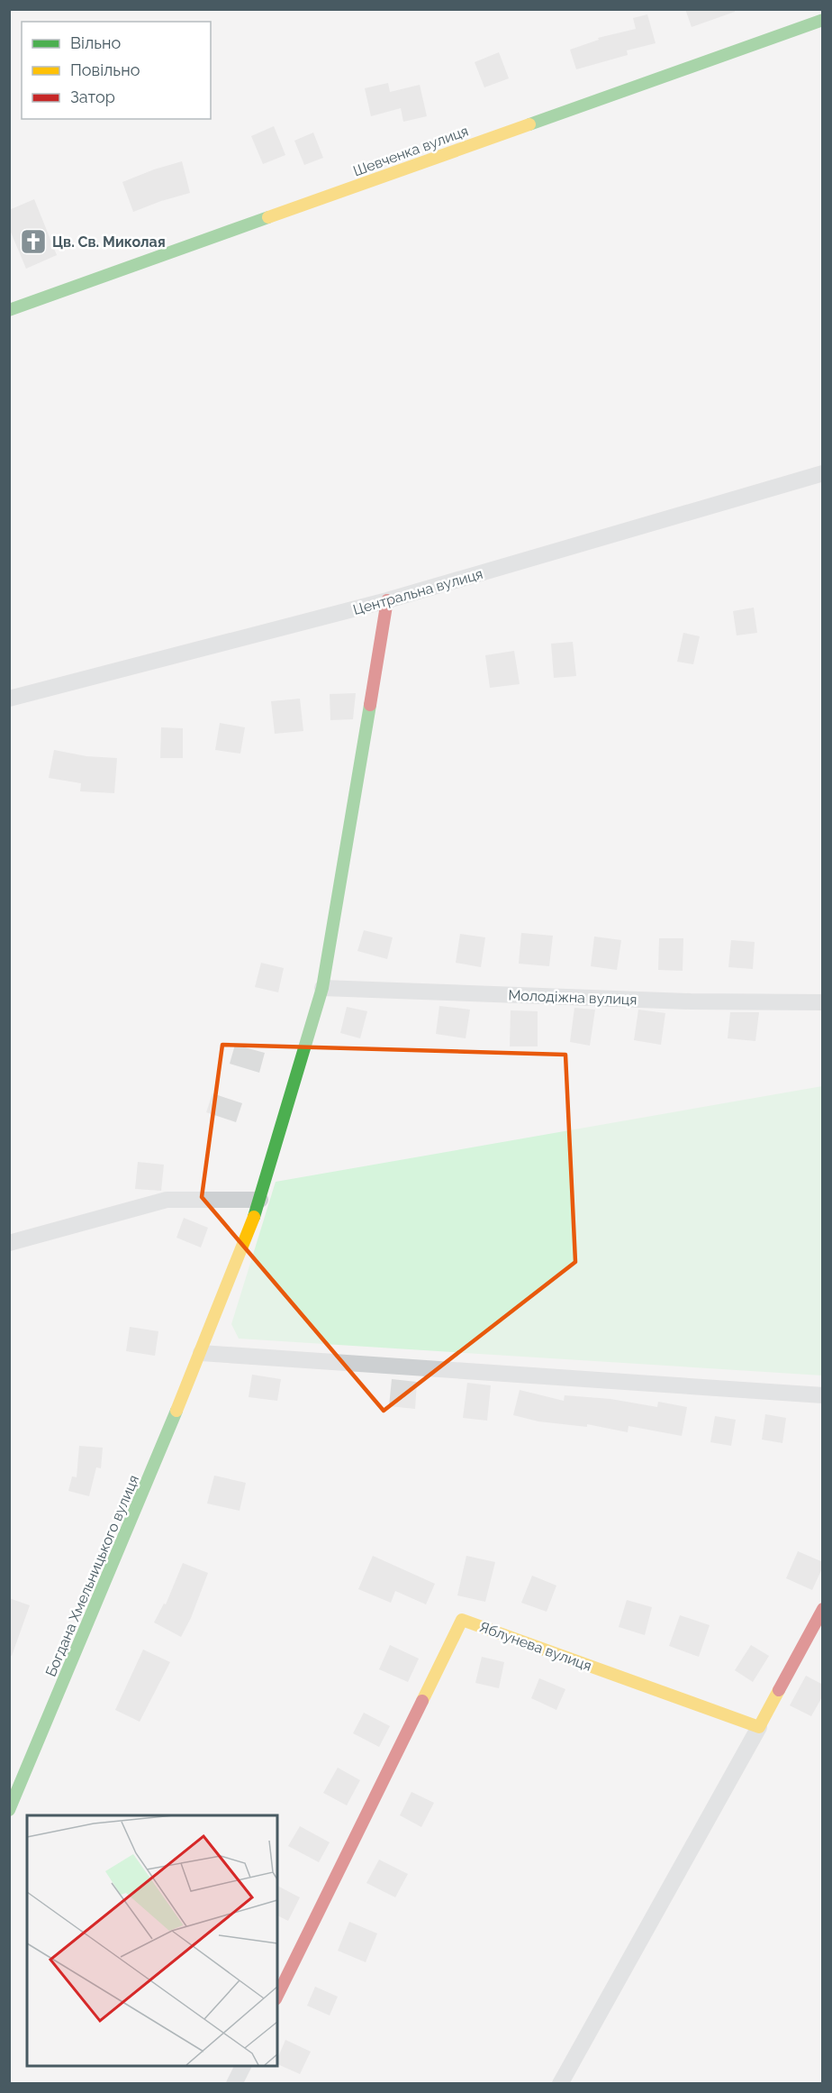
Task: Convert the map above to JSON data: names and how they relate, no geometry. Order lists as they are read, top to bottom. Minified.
{"streets":{"street":["Шевченка вулиця","Центральна вулиця","Молодіжна вулиця","Богдана Хмельницького вулиця","Яблунева вулиця"]},"crossings":[["Центральна вулиця","Богдана Хмельницького вулиця"],["Молодіжна вулиця","Богдана Хмельницького вулиця"]],"places":{"church":["Цв. Св. Миколая"]},"legend":["Вільно","Повільно","Затор"]}
